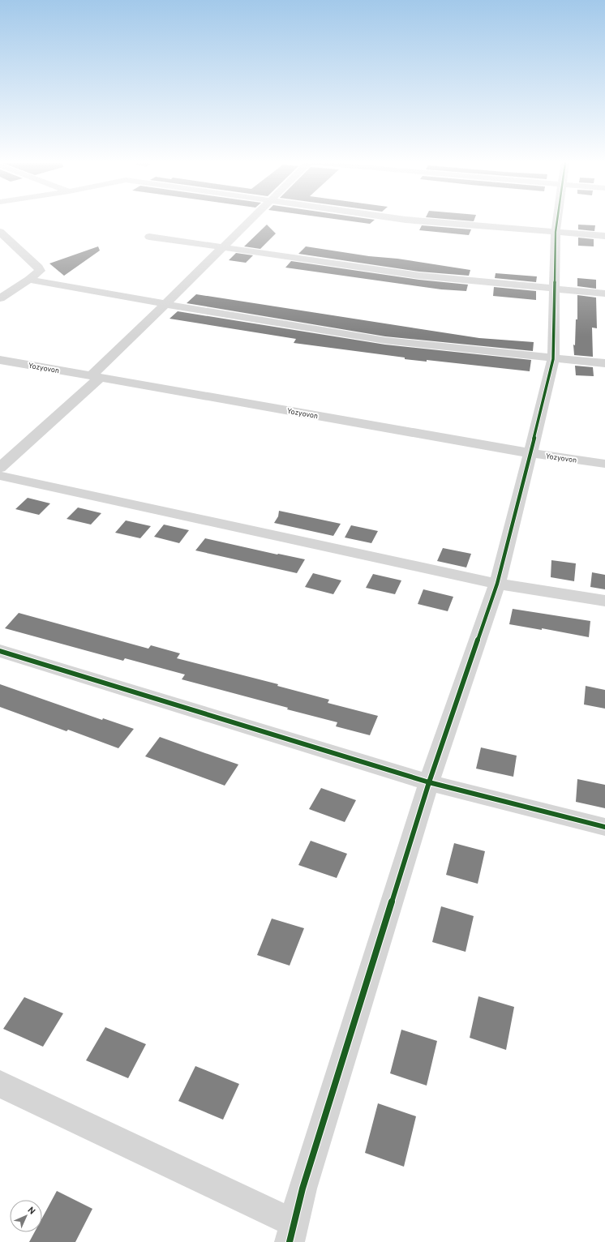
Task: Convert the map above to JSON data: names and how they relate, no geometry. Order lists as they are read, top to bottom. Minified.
{"streets":{"street":["Yozyovon"]},"north":"top right"}
